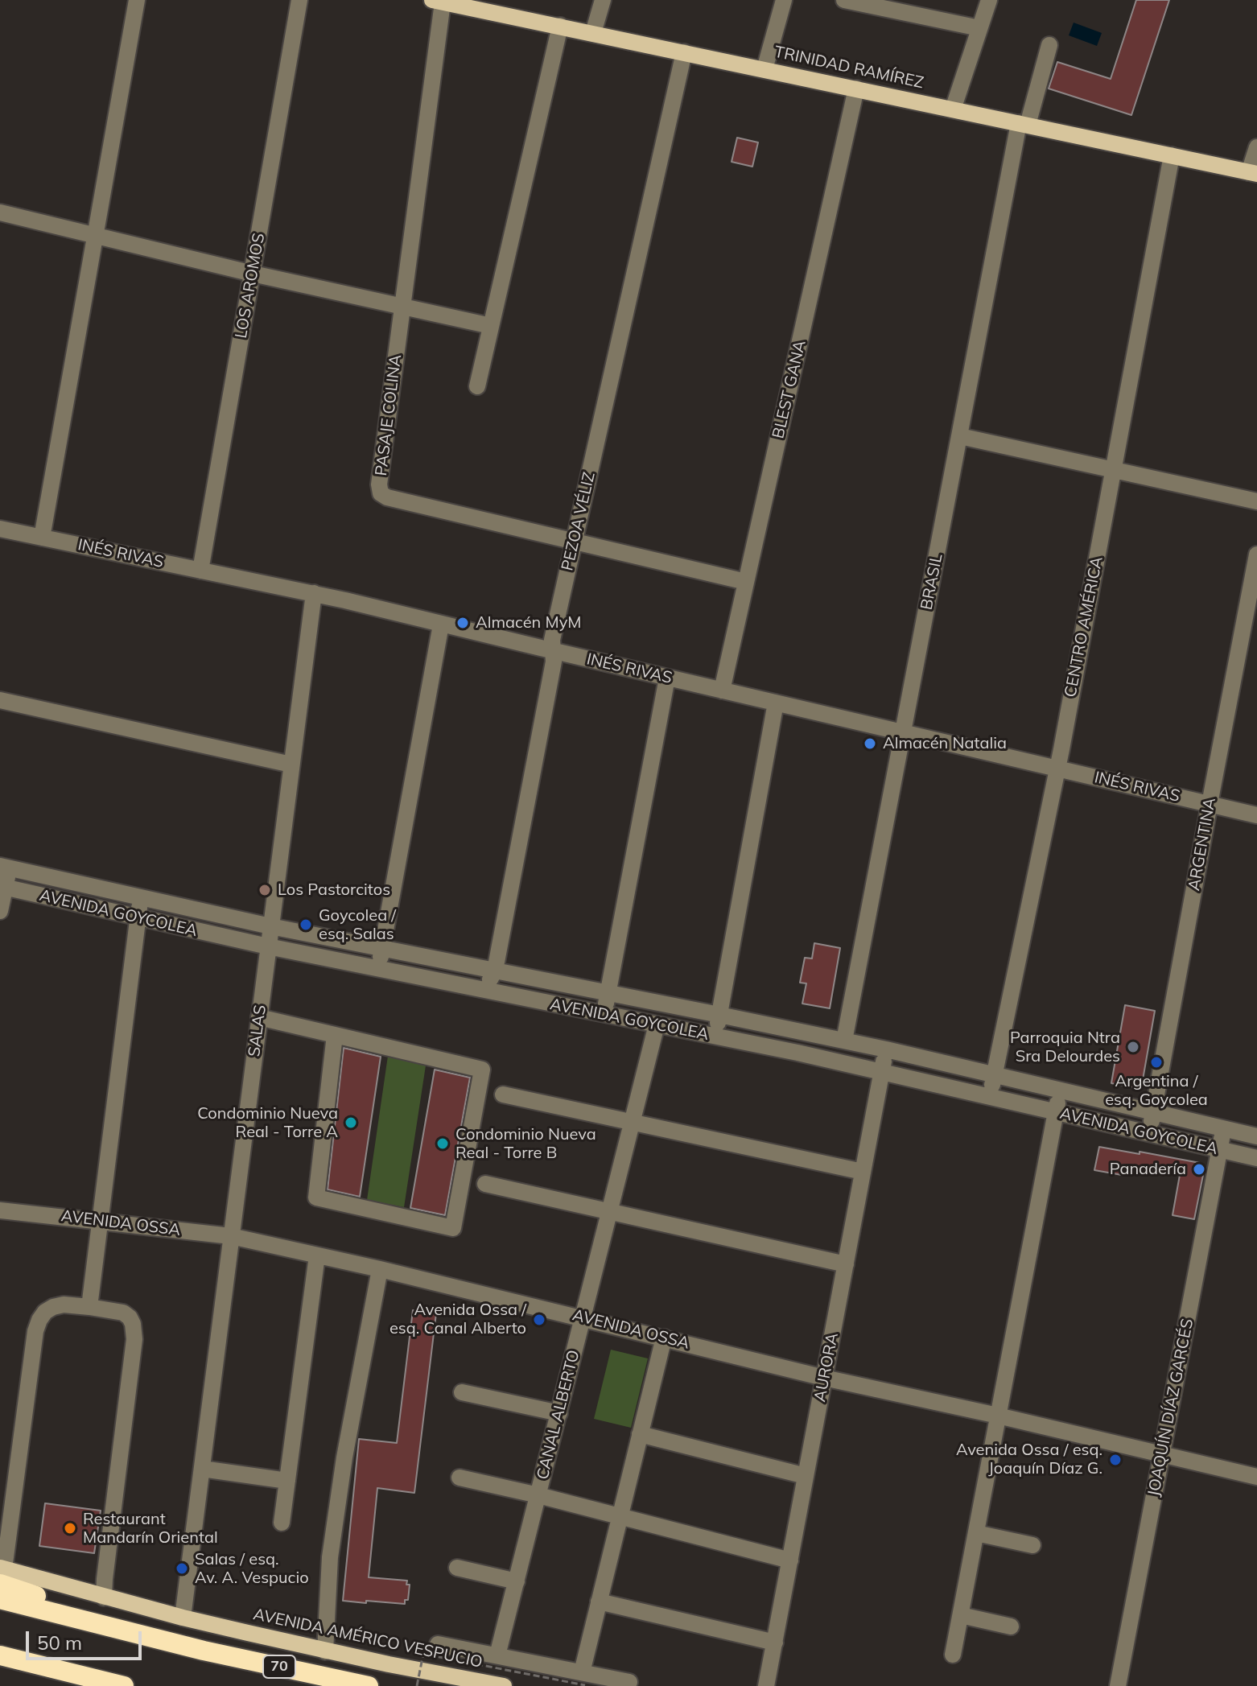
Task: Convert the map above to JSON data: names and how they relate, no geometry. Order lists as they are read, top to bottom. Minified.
{"streets":{"highway":["70"],"main road":["TRINIDAD RAMÍREZ","AVENIDA AMÉRICO VESPUCIO"],"street":["LOS AROMOS","BLEST GANA","PASAJE COLINA","PEZOA VÉLIZ","INÉS RIVAS","BRASIL","CENTRO AMÉRICA","ARGENTINA","AVENIDA GOYCOLEA","SALAS","AVENIDA OSSA","AURORA","JOAQUÍN DÍAZ GARCÉS","CANAL ALBERTO"]},"crossings":[["TRINIDAD RAMÍREZ","BLEST GANA"],["TRINIDAD RAMÍREZ","PASAJE COLINA"],["TRINIDAD RAMÍREZ","PEZOA VÉLIZ"],["TRINIDAD RAMÍREZ","BRASIL"],["TRINIDAD RAMÍREZ","CENTRO AMÉRICA"],["LOS AROMOS","INÉS RIVAS"],["BLEST GANA","PASAJE COLINA"],["BLEST GANA","INÉS RIVAS"],["PASAJE COLINA","PEZOA VÉLIZ"],["PEZOA VÉLIZ","INÉS RIVAS"],["PEZOA VÉLIZ","AVENIDA GOYCOLEA"],["INÉS RIVAS","BRASIL"],["INÉS RIVAS","CENTRO AMÉRICA"],["INÉS RIVAS","ARGENTINA"],["INÉS RIVAS","SALAS"],["BRASIL","AVENIDA GOYCOLEA"],["CENTRO AMÉRICA","AVENIDA GOYCOLEA"],["ARGENTINA","AVENIDA GOYCOLEA"],["AVENIDA GOYCOLEA","SALAS"],["AVENIDA GOYCOLEA","AURORA"],["AVENIDA GOYCOLEA","JOAQUÍN DÍAZ GARCÉS"],["AVENIDA GOYCOLEA","CANAL ALBERTO"],["SALAS","AVENIDA OSSA"],["SALAS","AVENIDA AMÉRICO VESPUCIO"],["AVENIDA OSSA","AURORA"],["AVENIDA OSSA","JOAQUÍN DÍAZ GARCÉS"],["AVENIDA OSSA","CANAL ALBERTO"]],"places":["Almacén MyM","Almacén Natalia","Los Pastorcitos","Goycolea / esq. Salas","Parroquia Ntra Sra Delourdes","Argentina / esq. Goycolea","Condominio Nueva Real - Torre A","Condominio Nueva Real - Torre B","Panadería","Avenida Ossa / esq. Canal Alberto","Avenida Ossa / esq. Joaquín Díaz G.","Restaurant Mandarín Oriental","Salas / esq. Av. A. Vespucio"],"scale_bar":"50 m"}
